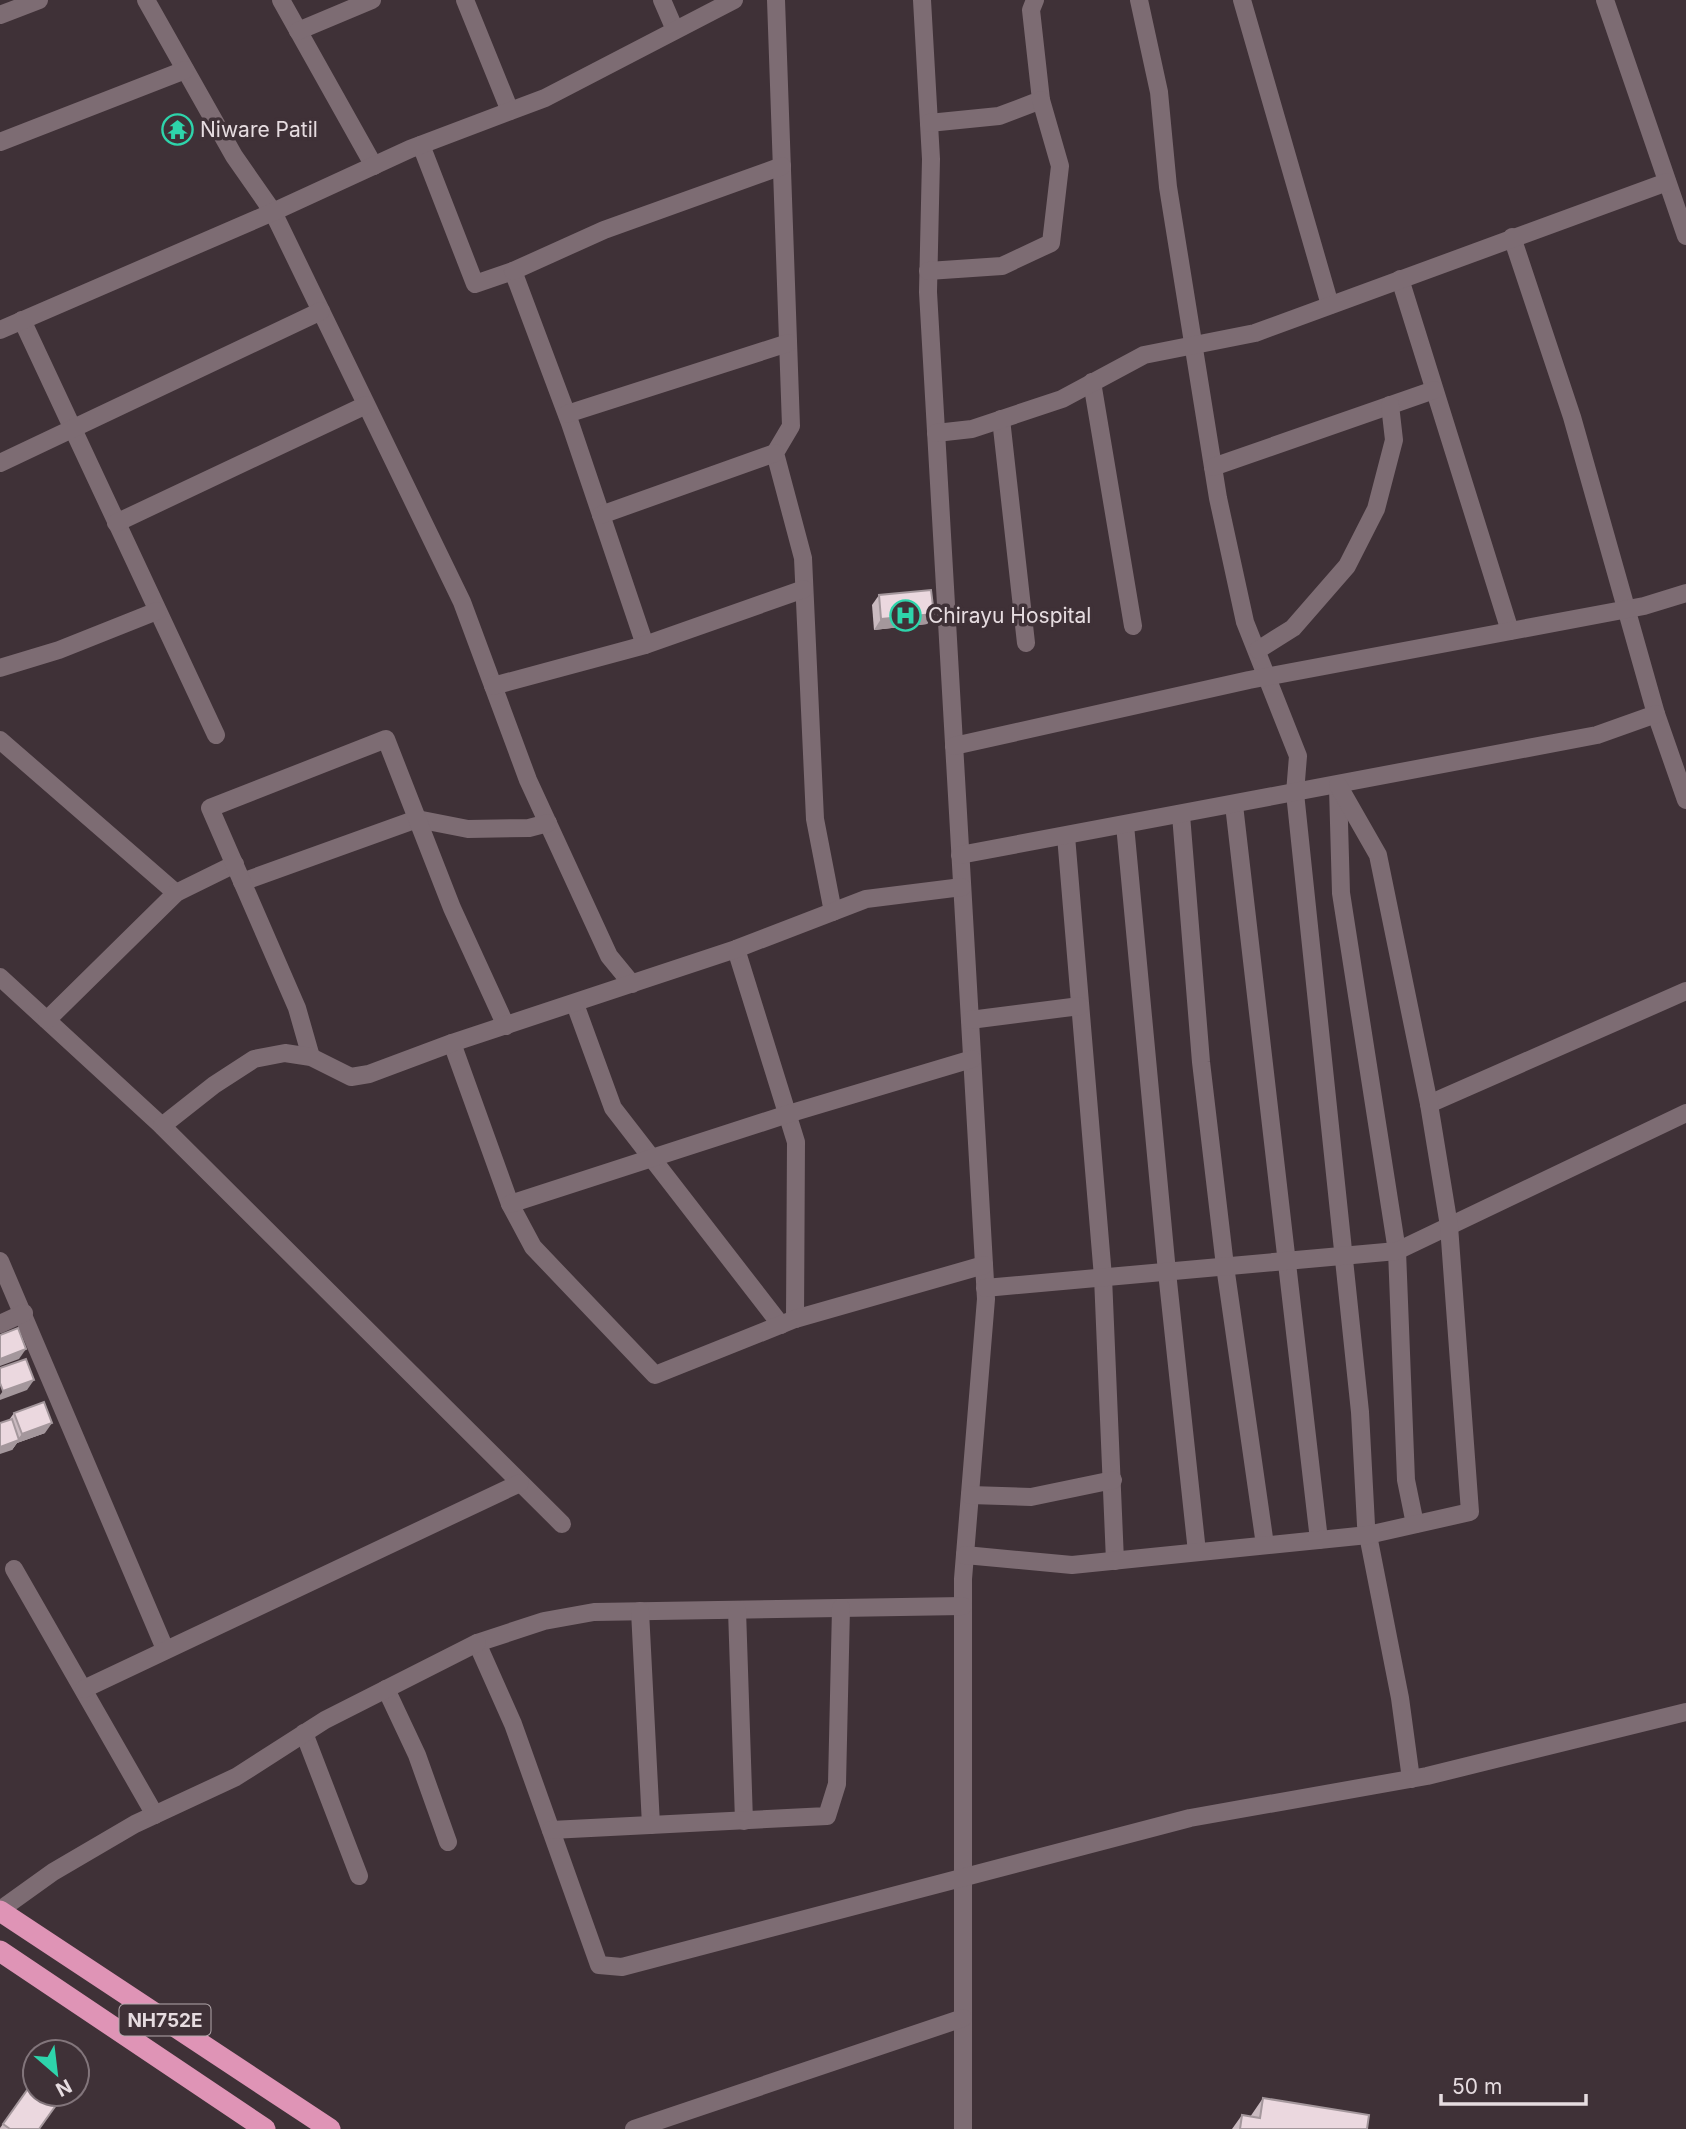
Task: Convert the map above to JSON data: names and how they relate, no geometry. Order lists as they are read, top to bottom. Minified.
{"streets":{"highway":["NH752E"]},"places":{"temple":["Niware Patil"],"hospital":["Chirayu Hospital"]},"scale_bar":"50 m","north":"bottom right"}
